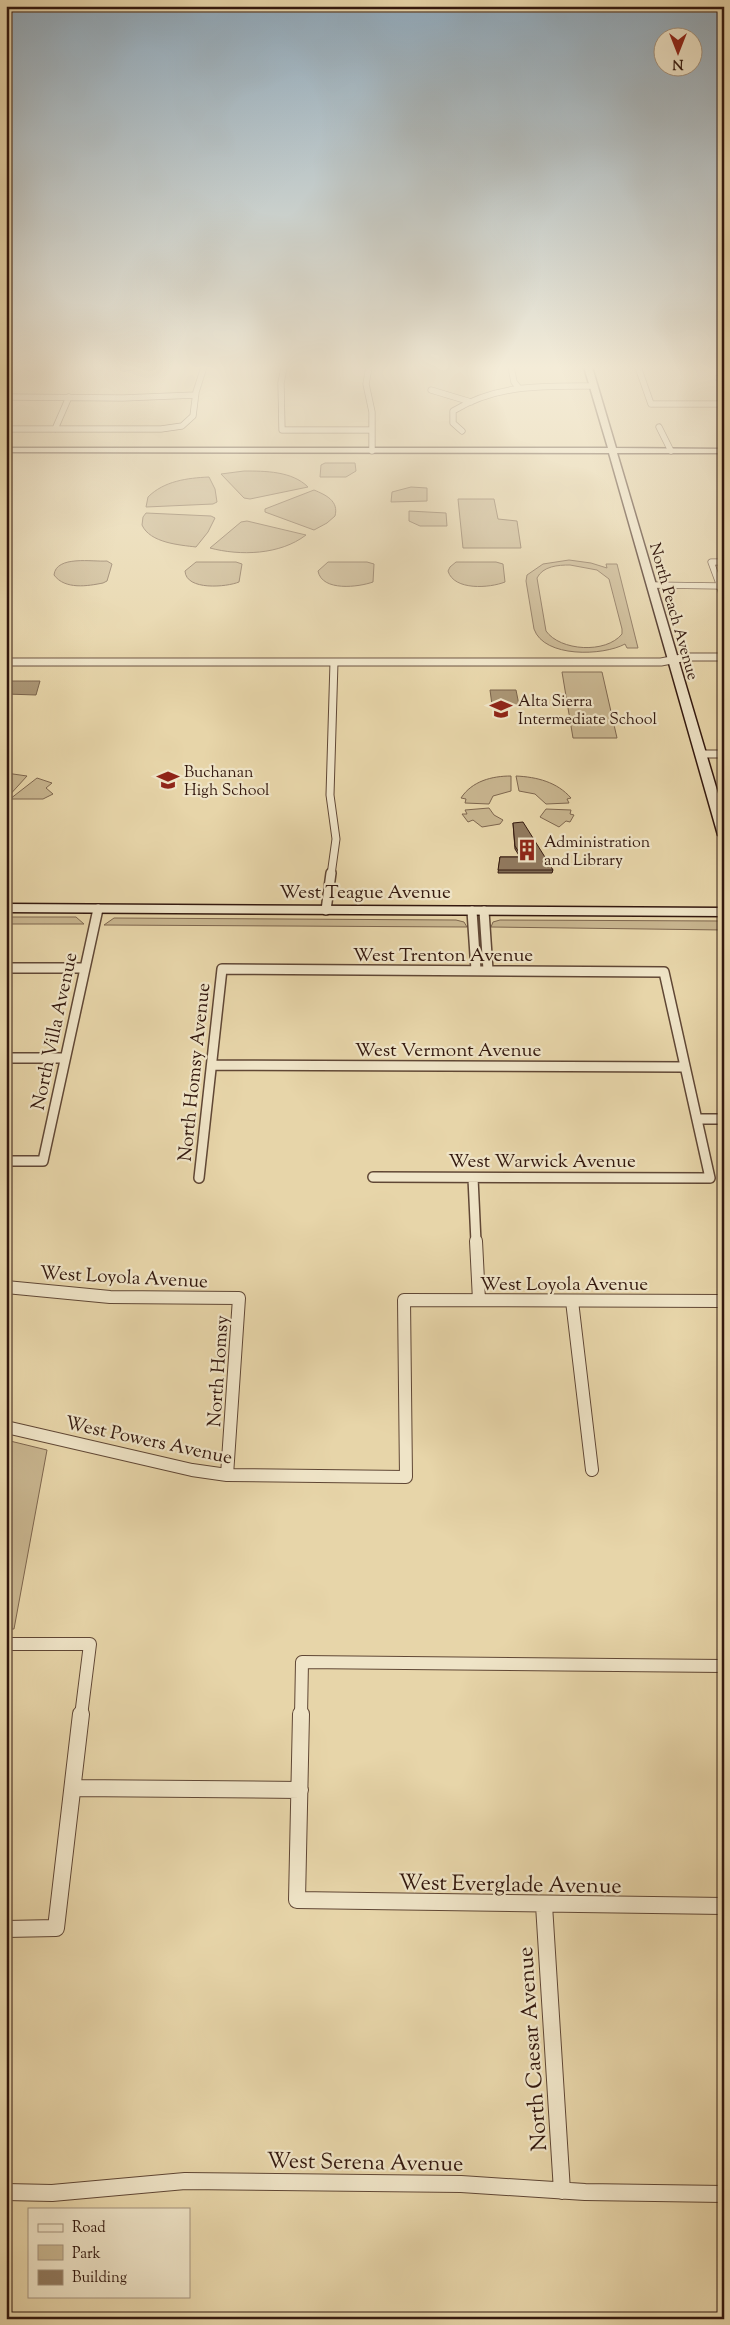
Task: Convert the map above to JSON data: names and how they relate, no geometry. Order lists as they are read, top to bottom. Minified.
{"streets":{"street":["North Peach Avenue","West Teague Avenue","West Trenton Avenue","North Villa Avenue","West Vermont Avenue","North Homsy Avenue","West Warwick Avenue","West Loyola Avenue","North Homsy","West Powers Avenue","West Everglade Avenue","North Caesar Avenue","West Serena Avenue"]},"crossings":[["West Teague Avenue","North Villa Avenue"],["West Trenton Avenue","West Vermont Avenue"],["West Trenton Avenue","North Homsy Avenue"],["West Vermont Avenue","North Homsy Avenue"],["West Loyola Avenue","North Homsy"],["West Loyola Avenue","West Powers Avenue"],["North Homsy","West Powers Avenue"],["West Everglade Avenue","North Caesar Avenue"],["North Caesar Avenue","West Serena Avenue"]],"places":{"school or university":["Alta Sierra Intermediate School","Buchanan High School"],"building":["Administration and Library"]},"legend":["Road","Park","Building"],"north":"bottom"}
